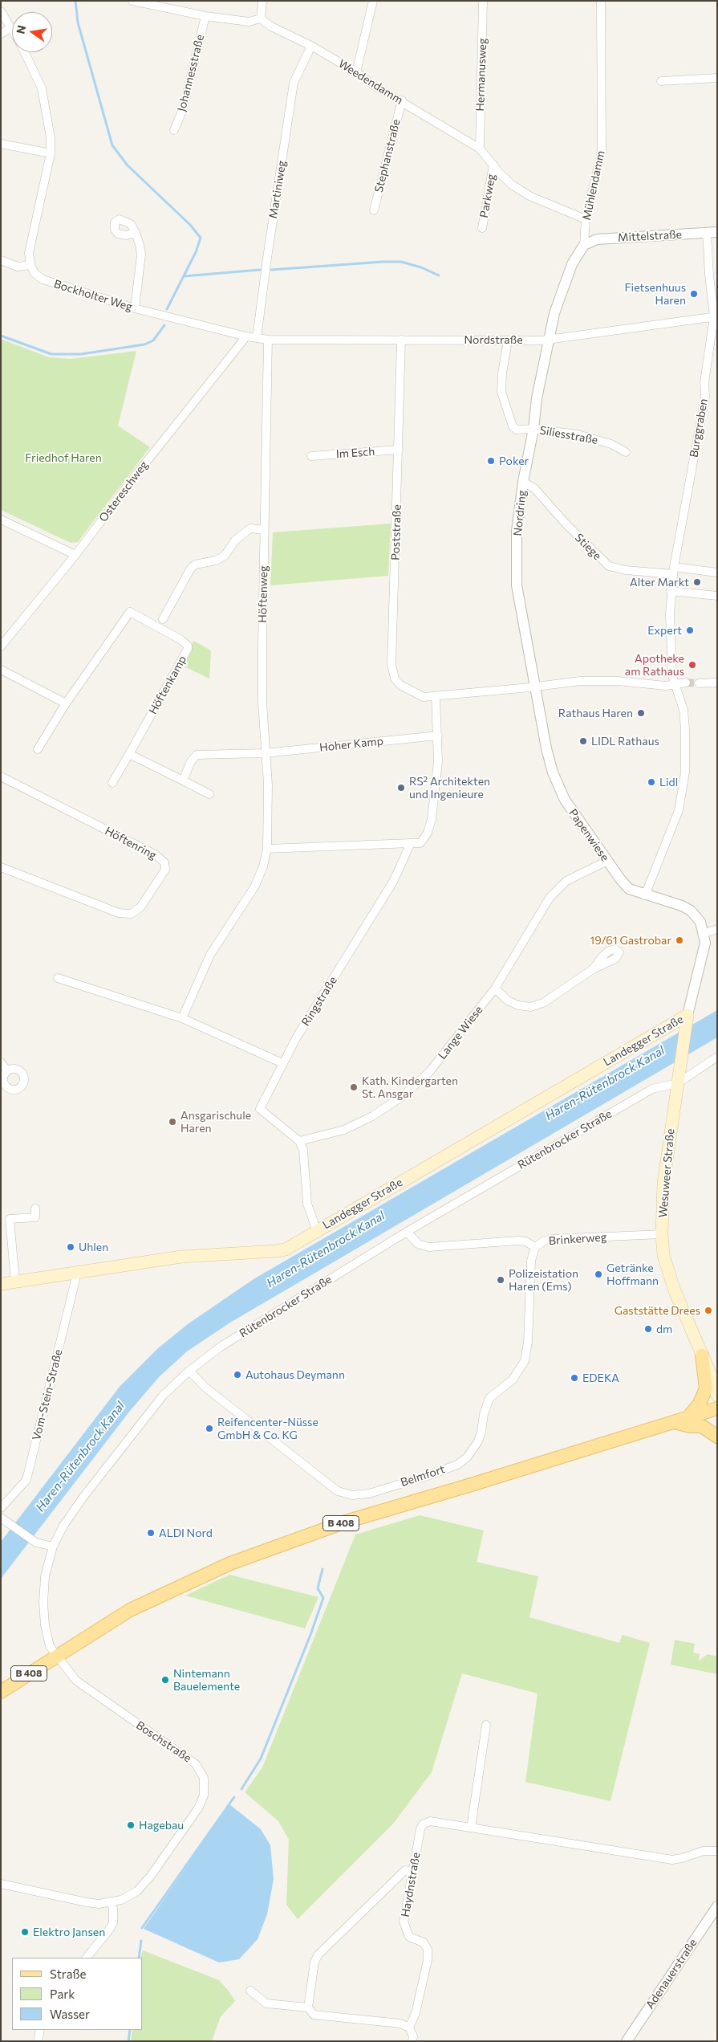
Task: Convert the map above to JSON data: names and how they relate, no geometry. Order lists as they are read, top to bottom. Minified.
{"streets":{"main road":["Landegger Straße","Wesuweer Straße","B 408"],"street":["Johannesstraße","Hermanusweg","Weedendamm","Stephanstraße","Mühlendamm","Martiniweg","Parkweg","Mittelstraße","Bockholter Weg","Nordstraße","Burggraben","Siliesstraße","Im Esch","Ostereschweg","Nordring","Poststraße","Stiege","Höftenweg","Höftenkamp","Hoher Kamp","Papenwiese","Höftenring","Ringstraße","Lange Wiese","Rütenbrocker Straße","Brinkerweg","Vom-Stein-Straße","Belmfort","Boschstraße","Haydnstraße","Adenauerstraße"]},"crossings":[["Hermanusweg","Weedendamm"],["Weedendamm","Stephanstraße"],["Weedendamm","Mühlendamm"],["Weedendamm","Martiniweg"],["Weedendamm","Parkweg"],["Mühlendamm","Mittelstraße"],["Mühlendamm","Nordstraße"],["Mühlendamm","Nordring"],["Martiniweg","Bockholter Weg"],["Mittelstraße","Burggraben"],["Bockholter Weg","Nordstraße"],["Bockholter Weg","Ostereschweg"],["Bockholter Weg","Höftenweg"],["Nordstraße","Burggraben"],["Nordstraße","Nordring"],["Nordstraße","Poststraße"],["Nordstraße","Höftenweg"],["Burggraben","Stiege"],["Burggraben","Papenwiese"],["Siliesstraße","Nordring"],["Im Esch","Poststraße"],["Nordring","Stiege"],["Nordring","Papenwiese"],["Höftenweg","Hoher Kamp"],["Papenwiese","Lange Wiese"],["Ringstraße","Lange Wiese"],["Landegger Straße","Wesuweer Straße"],["Landegger Straße","Vom-Stein-Straße"],["Rütenbrocker Straße","Wesuweer Straße"],["Rütenbrocker Straße","Brinkerweg"],["Rütenbrocker Straße","Belmfort"],["Rütenbrocker Straße","B 408"],["Rütenbrocker Straße","Boschstraße"],["Wesuweer Straße","Brinkerweg"],["Brinkerweg","Belmfort"],["B 408","Boschstraße"]],"water":["Haren-Rütenbrock Kanal"],"parks":["Friedhof Haren"],"places":["Fietsenhuus Haren","Poker","Alter Markt","Expert","Apotheke am Rathaus","Rathaus Haren","LIDL Rathaus","Lidl","RS² Architekten und Ingenieure","19/61 Gastrobar","Kath. Kindergarten St. Ansgar","Ansgarischule Haren","Uhlen","Getränke Hoffmann","Polizeistation Haren (Ems)","Gaststätte Drees","dm","Autohaus Deymann","EDEKA","Reifencenter-Nüsse GmbH & Co. KG","ALDI Nord","Nintemann Bauelemente","Hagebau","Elektro Jansen"],"legend":["Straße","Park","Wasser"],"north":"left"}
